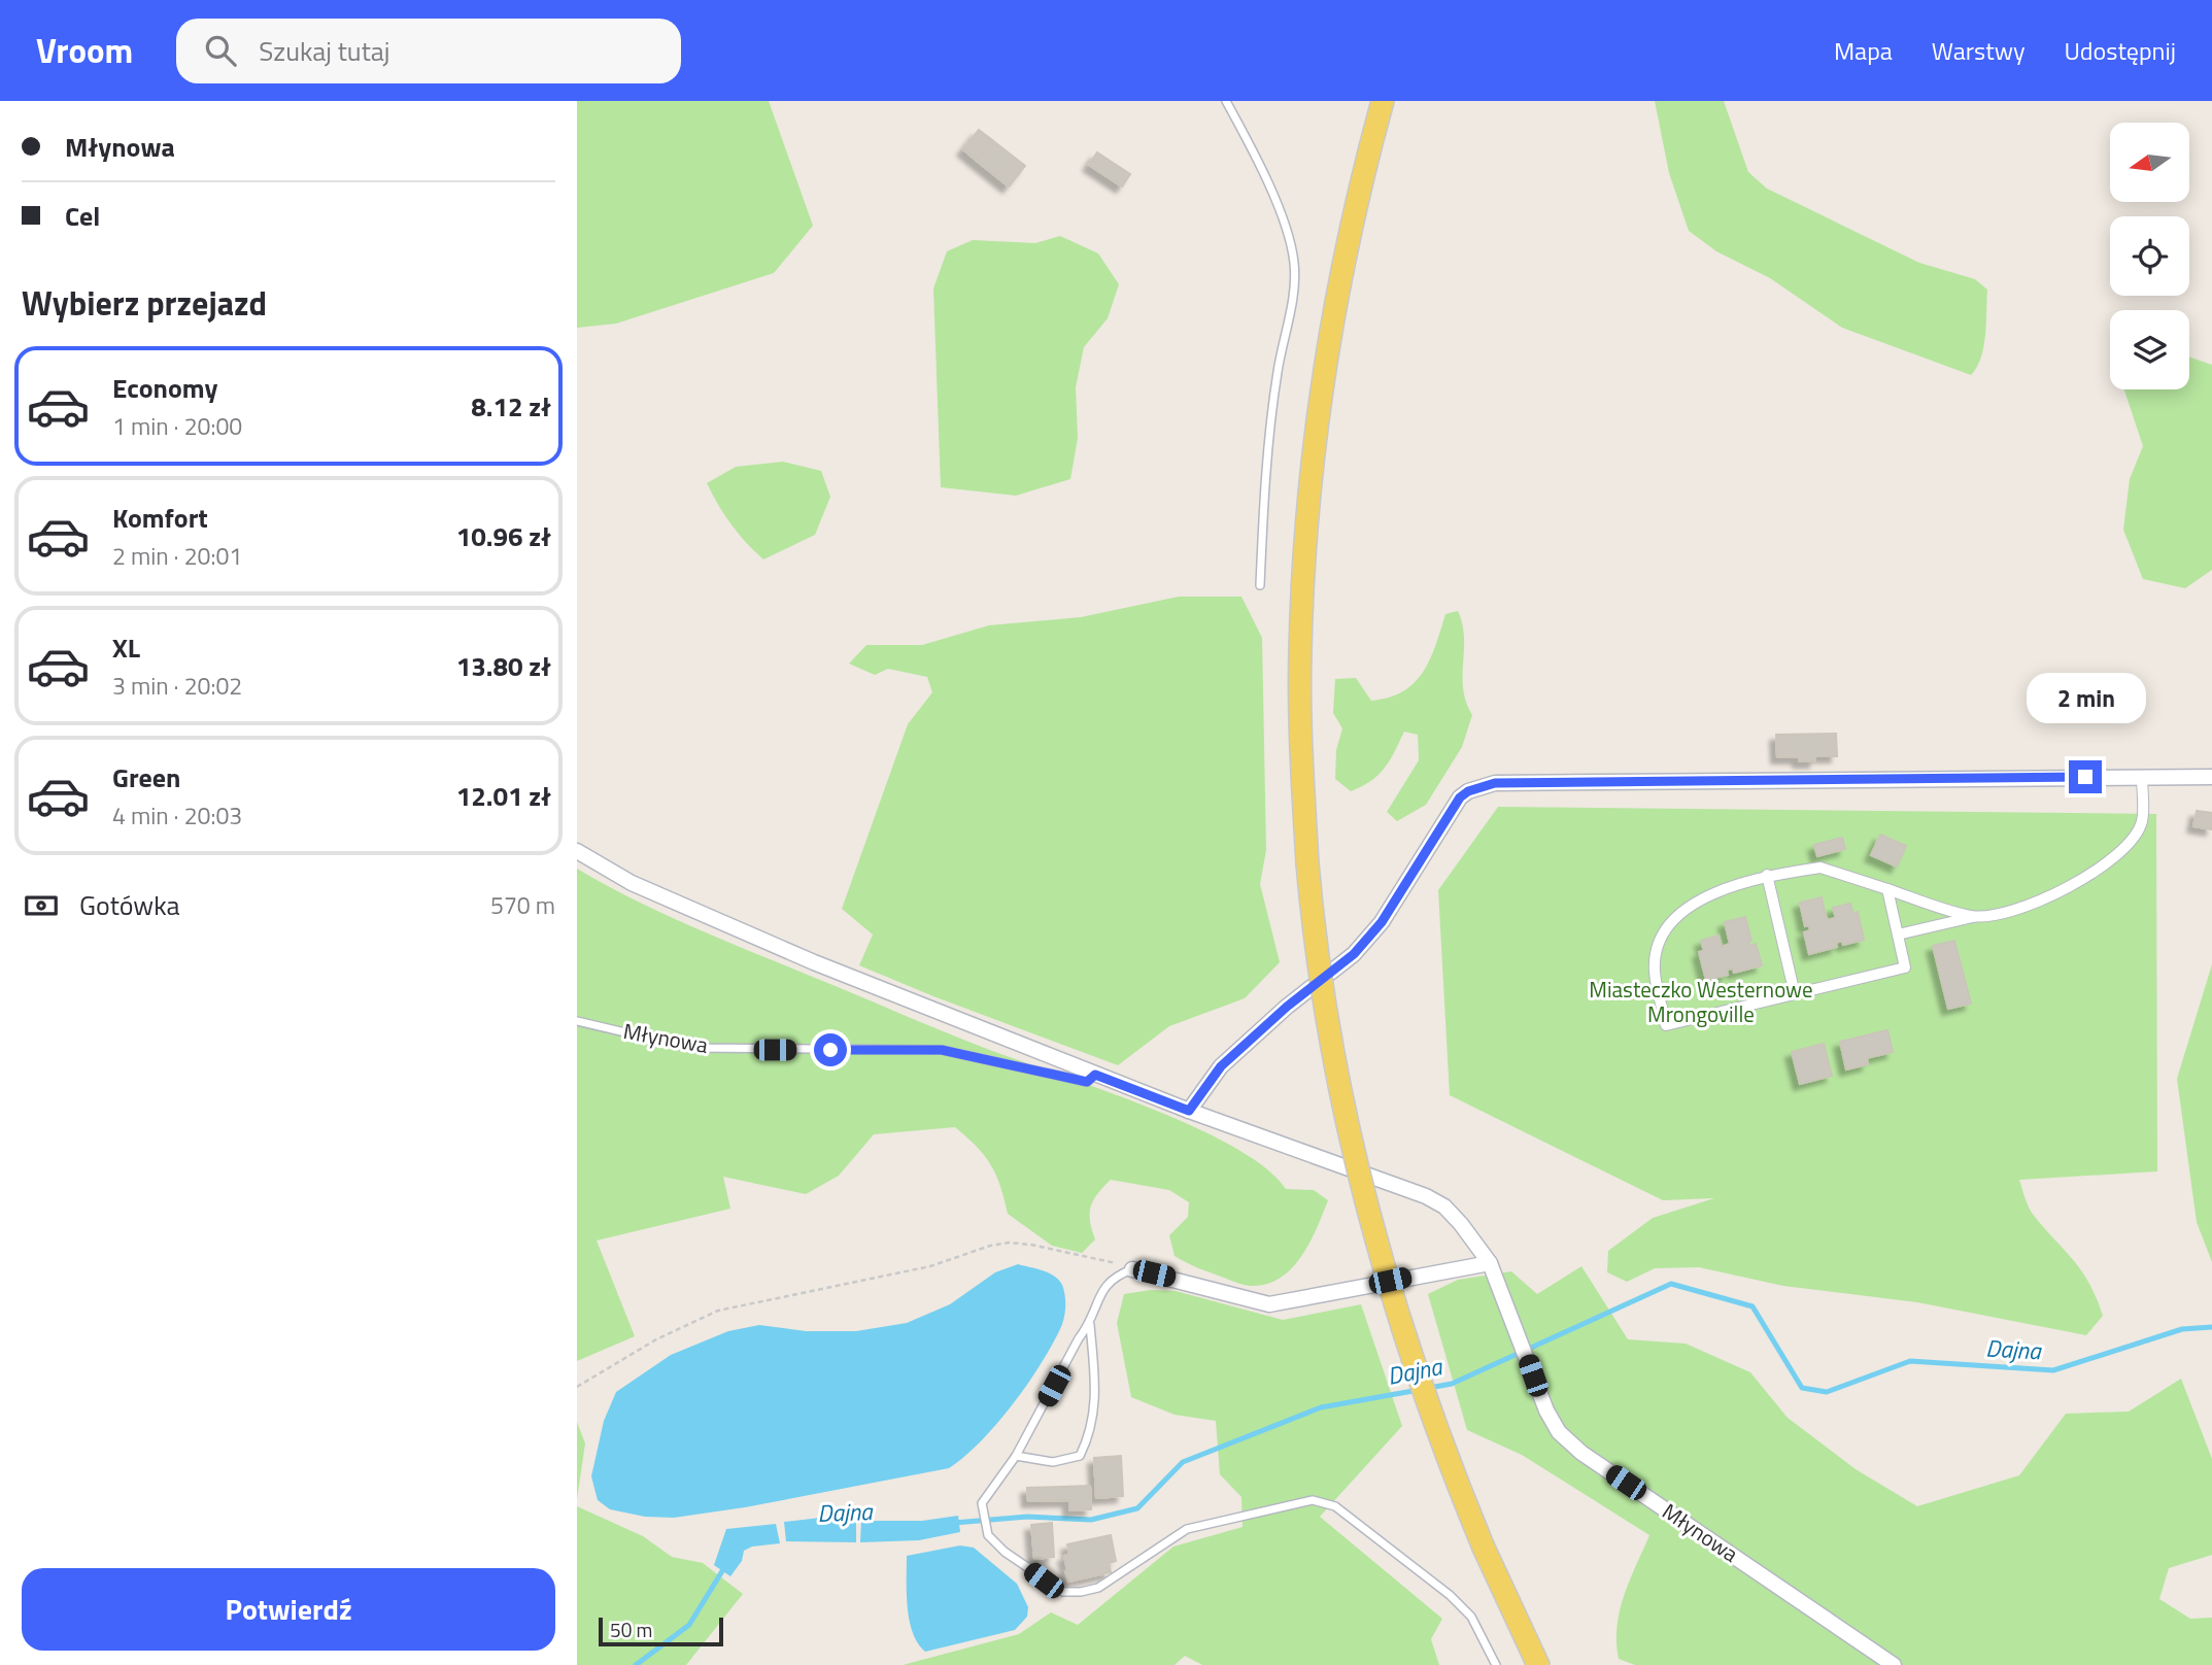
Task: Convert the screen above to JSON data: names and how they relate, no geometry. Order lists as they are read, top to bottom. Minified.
{"streets":{"street":["Młynowa"]},"water":["Dajna"],"parks":["Miasteczko Westernowe Mrongoville"],"scale_bar":"50 m","north":"left","page":{"header":"Vroom","search":"Szukaj tutaj","nav":["Mapa","Warstwy","Udostępnij"],"banner":["Młynowa","Cel"],"heading":"Wybierz przejazd","list":[{"name":"Economy","note":"1 min · 20:00","value":"8.12 zł"},{"name":"Komfort","note":"2 min · 20:01","value":"10.96 zł"},{"name":"XL","note":"3 min · 20:02","value":"13.80 zł"},{"name":"Green","note":"4 min · 20:03","value":"12.01 zł"}],"bubble":"2 min","pay":["Gotówka","570 m"],"buttons":"Potwierdź","scale":"50 m"}}
